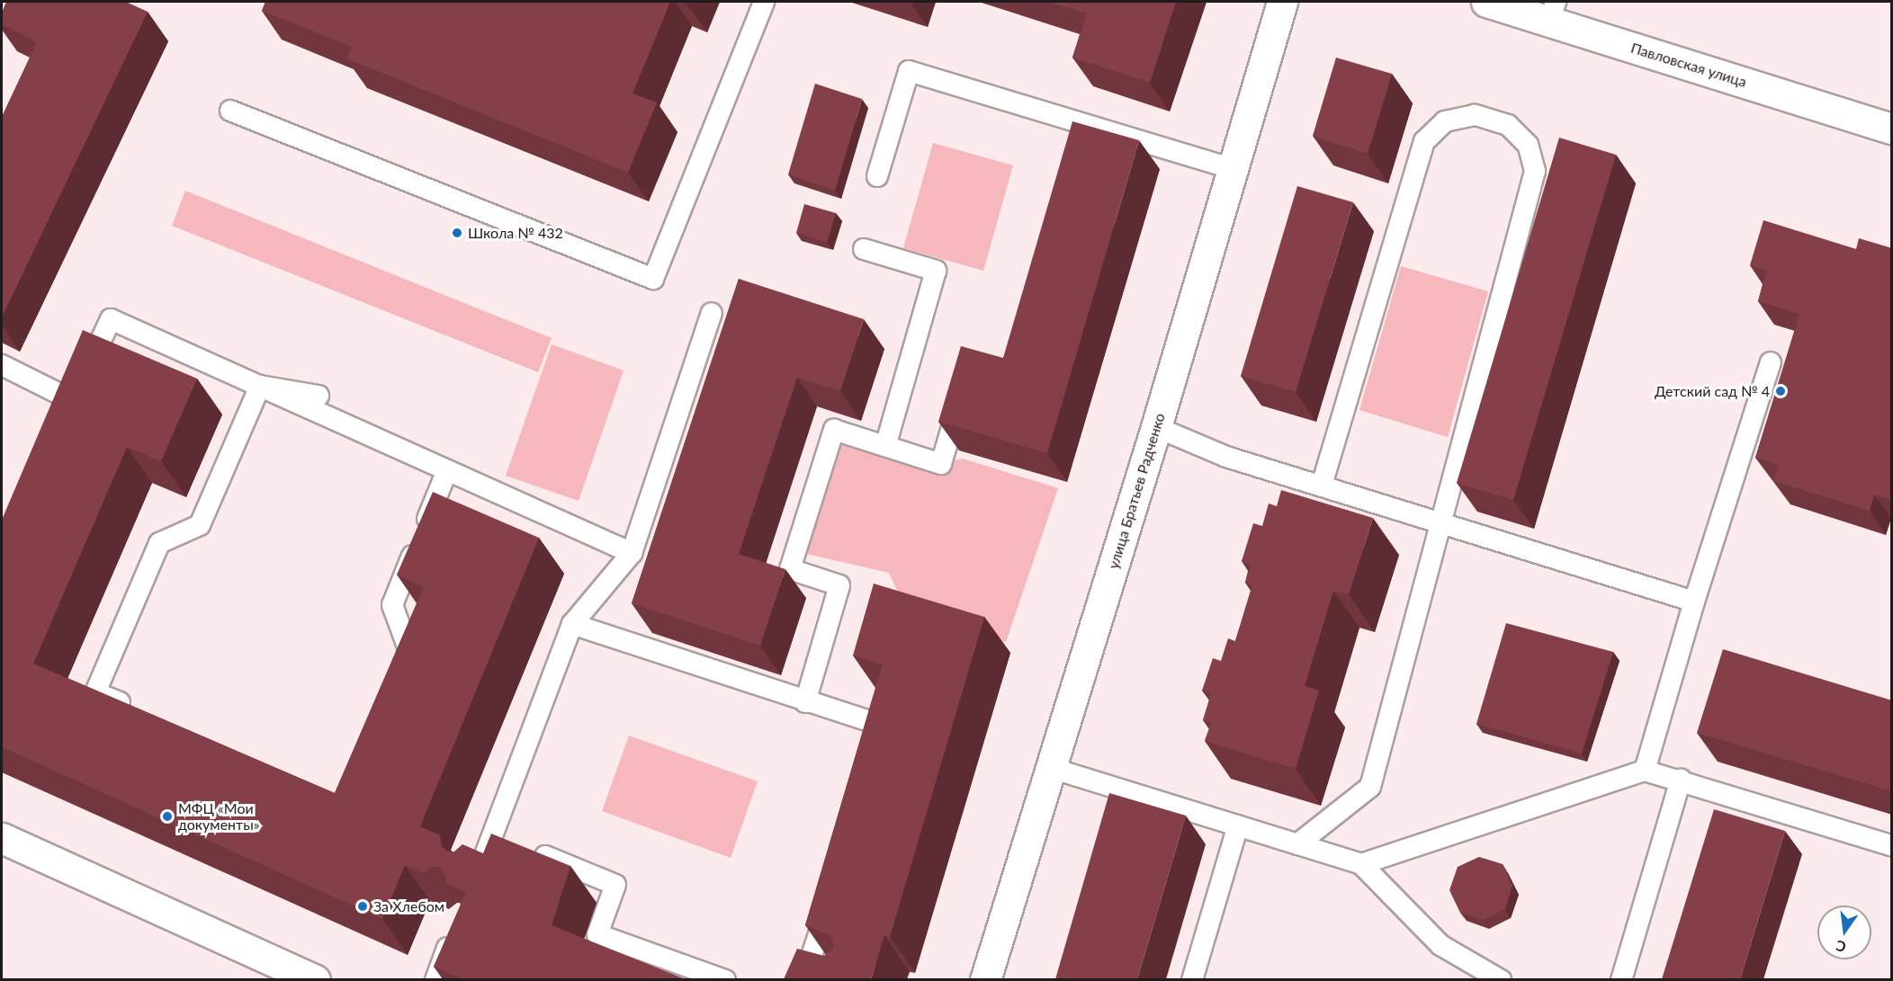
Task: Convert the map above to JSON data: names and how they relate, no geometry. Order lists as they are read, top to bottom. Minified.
{"streets":{"street":["Павловская улица","улица Братьев Радченко"]},"places":["Школа № 432","Детский сад № 4","МФЦ «Мои документы»","За Хлебом"],"north":"bottom"}
